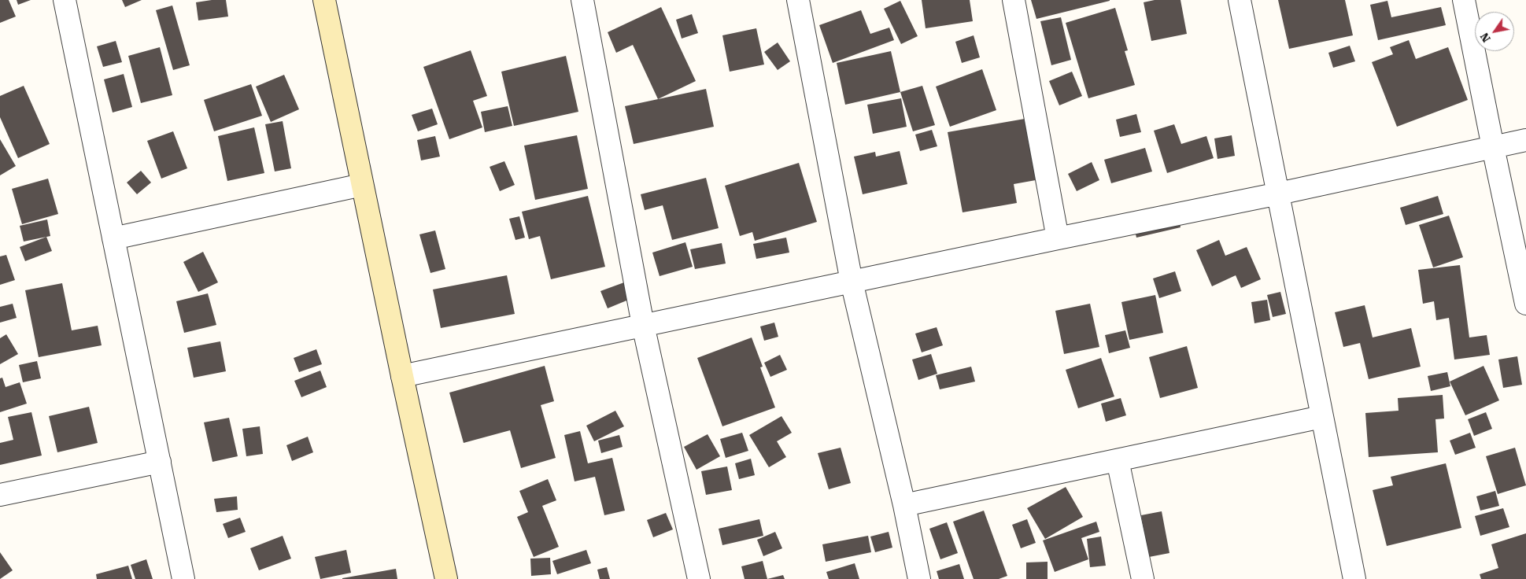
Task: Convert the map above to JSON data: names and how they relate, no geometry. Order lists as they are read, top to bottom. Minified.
{"north":"bottom left"}
